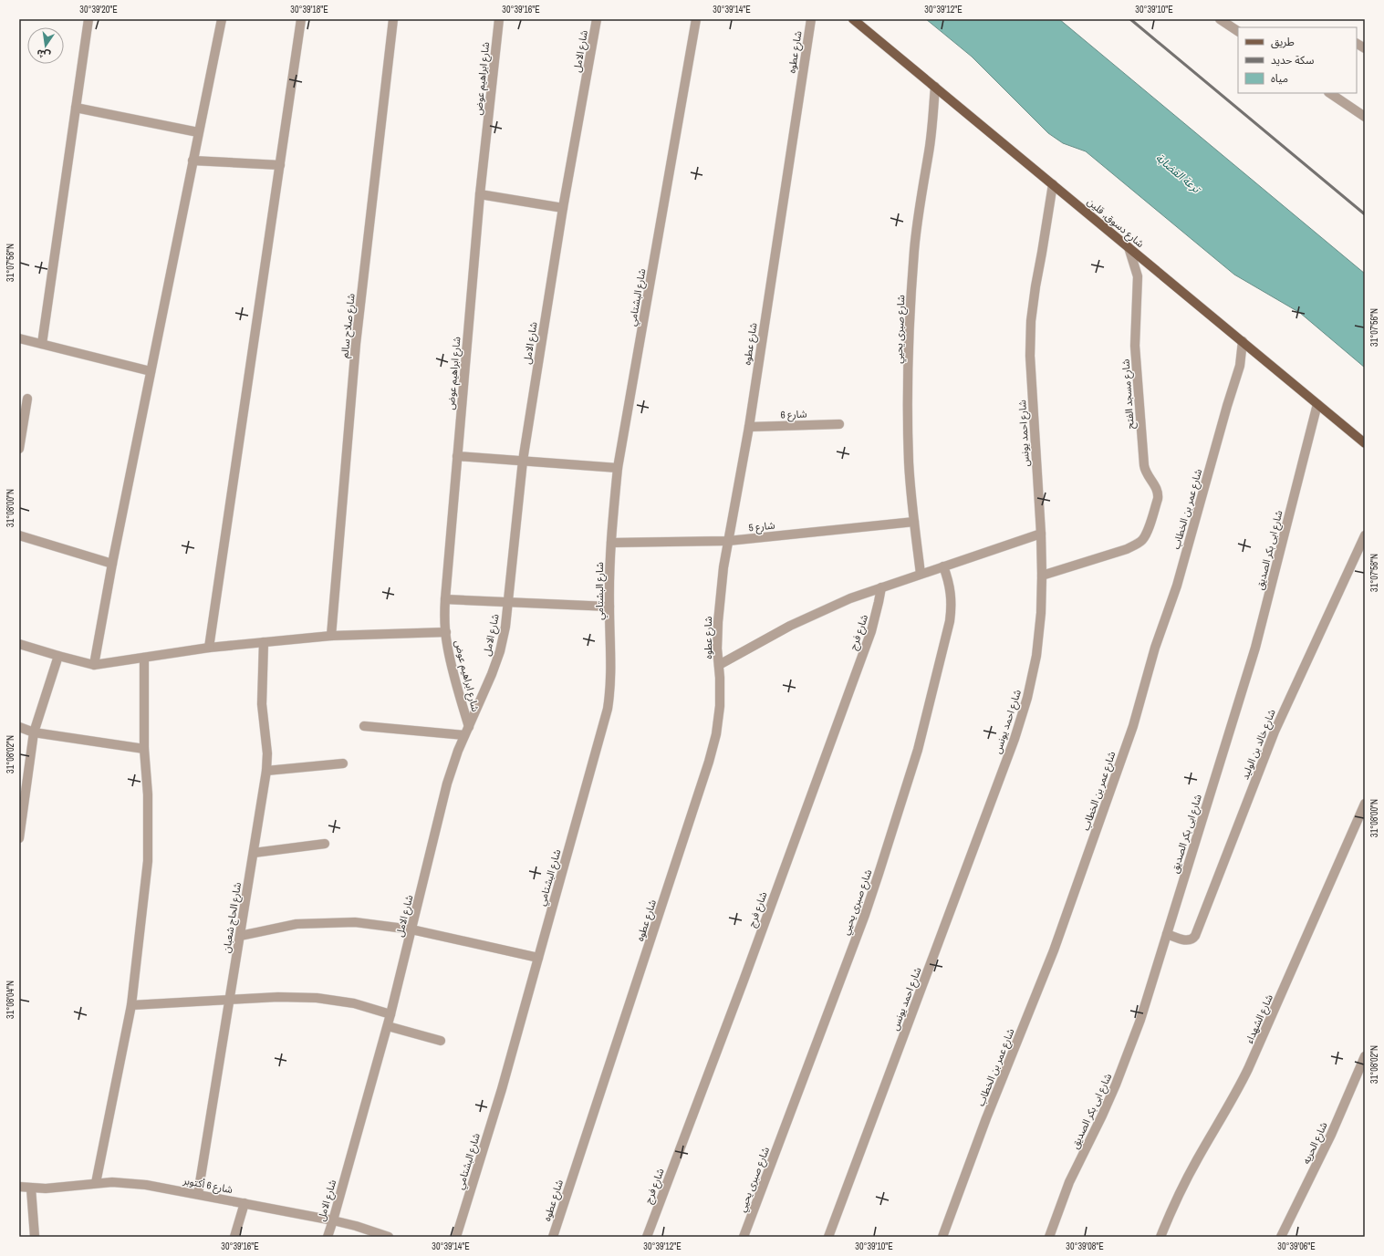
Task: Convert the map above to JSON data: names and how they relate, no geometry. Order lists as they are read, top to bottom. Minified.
{"streets":{"main road":["شارع دسوق, قلين"],"street":["شارع الامل","شارع عطوه","شارع ابراهيم عوض","شارع البشتامي","شارع صلاح سالم","شارع صبرى يحيي","شارع مسجد الفتح","شارع 6","شارع احمد يونس","شارع عمر بن الخطاب","شارع 5","شارع ابى بكر الصديق","شارع فرج","شارع خالد بن الوليد","شارع الحاج شعبان","شارع الشهداء","شارع الحريه","شارع 6 أكتوبر"]},"crossings":[["شارع الامل","شارع ابراهيم عوض"],["شارع الامل","شارع 6 أكتوبر"],["شارع عطوه","شارع 6"],["شارع عطوه","شارع 5"],["شارع دسوق, قلين","شارع صبرى يحيي"],["شارع دسوق, قلين","شارع مسجد الفتح"],["شارع دسوق, قلين","شارع احمد يونس"],["شارع دسوق, قلين","شارع عمر بن الخطاب"],["شارع دسوق, قلين","شارع ابى بكر الصديق"],["شارع البشتامي","شارع 5"],["شارع صبرى يحيي","شارع 5"],["شارع مسجد الفتح","شارع احمد يونس"],["شارع ابى بكر الصديق","شارع خالد بن الوليد"],["شارع الحاج شعبان","شارع 6 أكتوبر"]],"water":["ترعة القضابة"],"legend":["طريق","سكة حديد","مياه"],"north":"bottom","coordinates":["30°39'20\"E","30°39'18\"E","30°39'16\"E","30°39'14\"E","30°39'12\"E","30°39'10\"E","31°07'58\"N","31°07'56\"N","31°08'00\"N","31°08'02\"N","31°08'04\"N","30°39'08\"E","30°39'06\"E"]}
